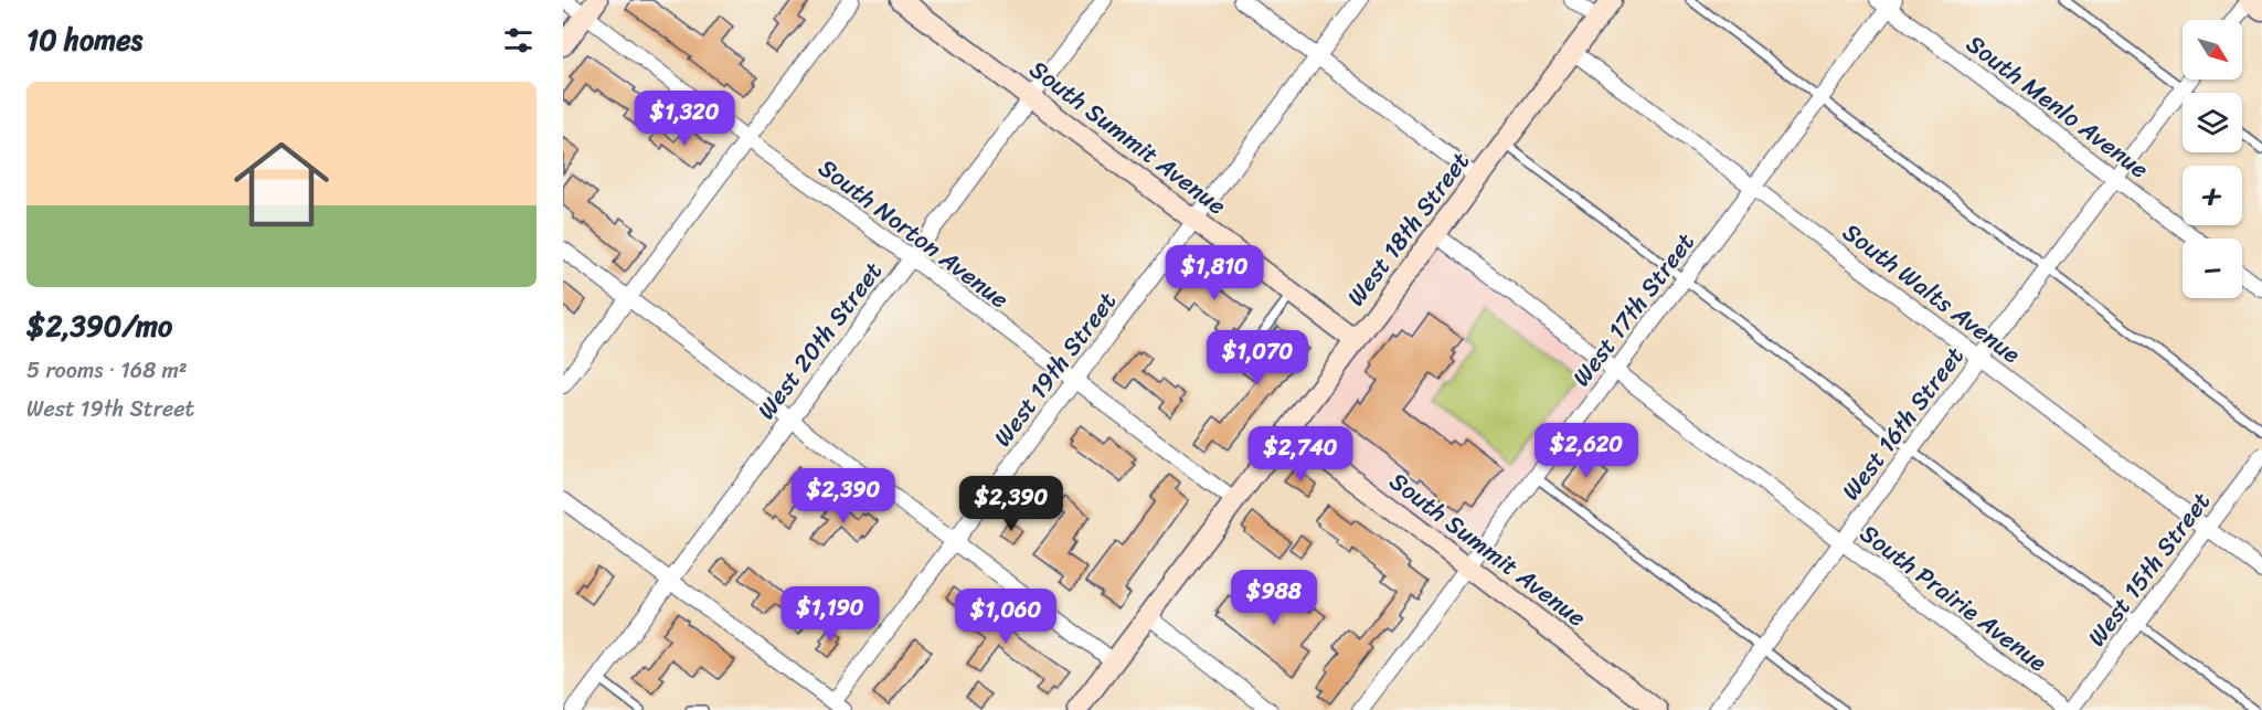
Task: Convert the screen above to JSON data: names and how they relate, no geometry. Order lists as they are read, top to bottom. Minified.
{"streets":{"street":["South Menlo Avenue","South Summit Avenue","West 18th Street","South Norton Avenue","South Walts Avenue","West 17th Street","West 20th Street","West 19th Street","West 16th Street","West 15th Street","South Prairie Avenue"]},"crossings":[["South Menlo Avenue","West 17th Street"],["South Menlo Avenue","West 16th Street"],["South Summit Avenue","West 18th Street"],["South Summit Avenue","West 17th Street"],["South Summit Avenue","West 20th Street"],["South Summit Avenue","West 19th Street"],["West 18th Street","South Norton Avenue"],["West 18th Street","South Walts Avenue"],["West 18th Street","South Prairie Avenue"],["South Norton Avenue","West 20th Street"],["South Norton Avenue","West 19th Street"],["South Walts Avenue","West 17th Street"],["South Walts Avenue","West 16th Street"],["South Walts Avenue","West 15th Street"],["West 17th Street","South Prairie Avenue"],["West 16th Street","South Prairie Avenue"]],"north":"bottom right","page":{"heading":"10 homes","map_buttons":["+","−"],"list":[{"name":"$2,390/mo","note":"5 rooms · 168 m² · West 19th Street"}],"price":["$1,320","$1,810","$1,070","$2,620","$2,740","$2,390","$2,390","$988","$1,190","$1,060"]}}
